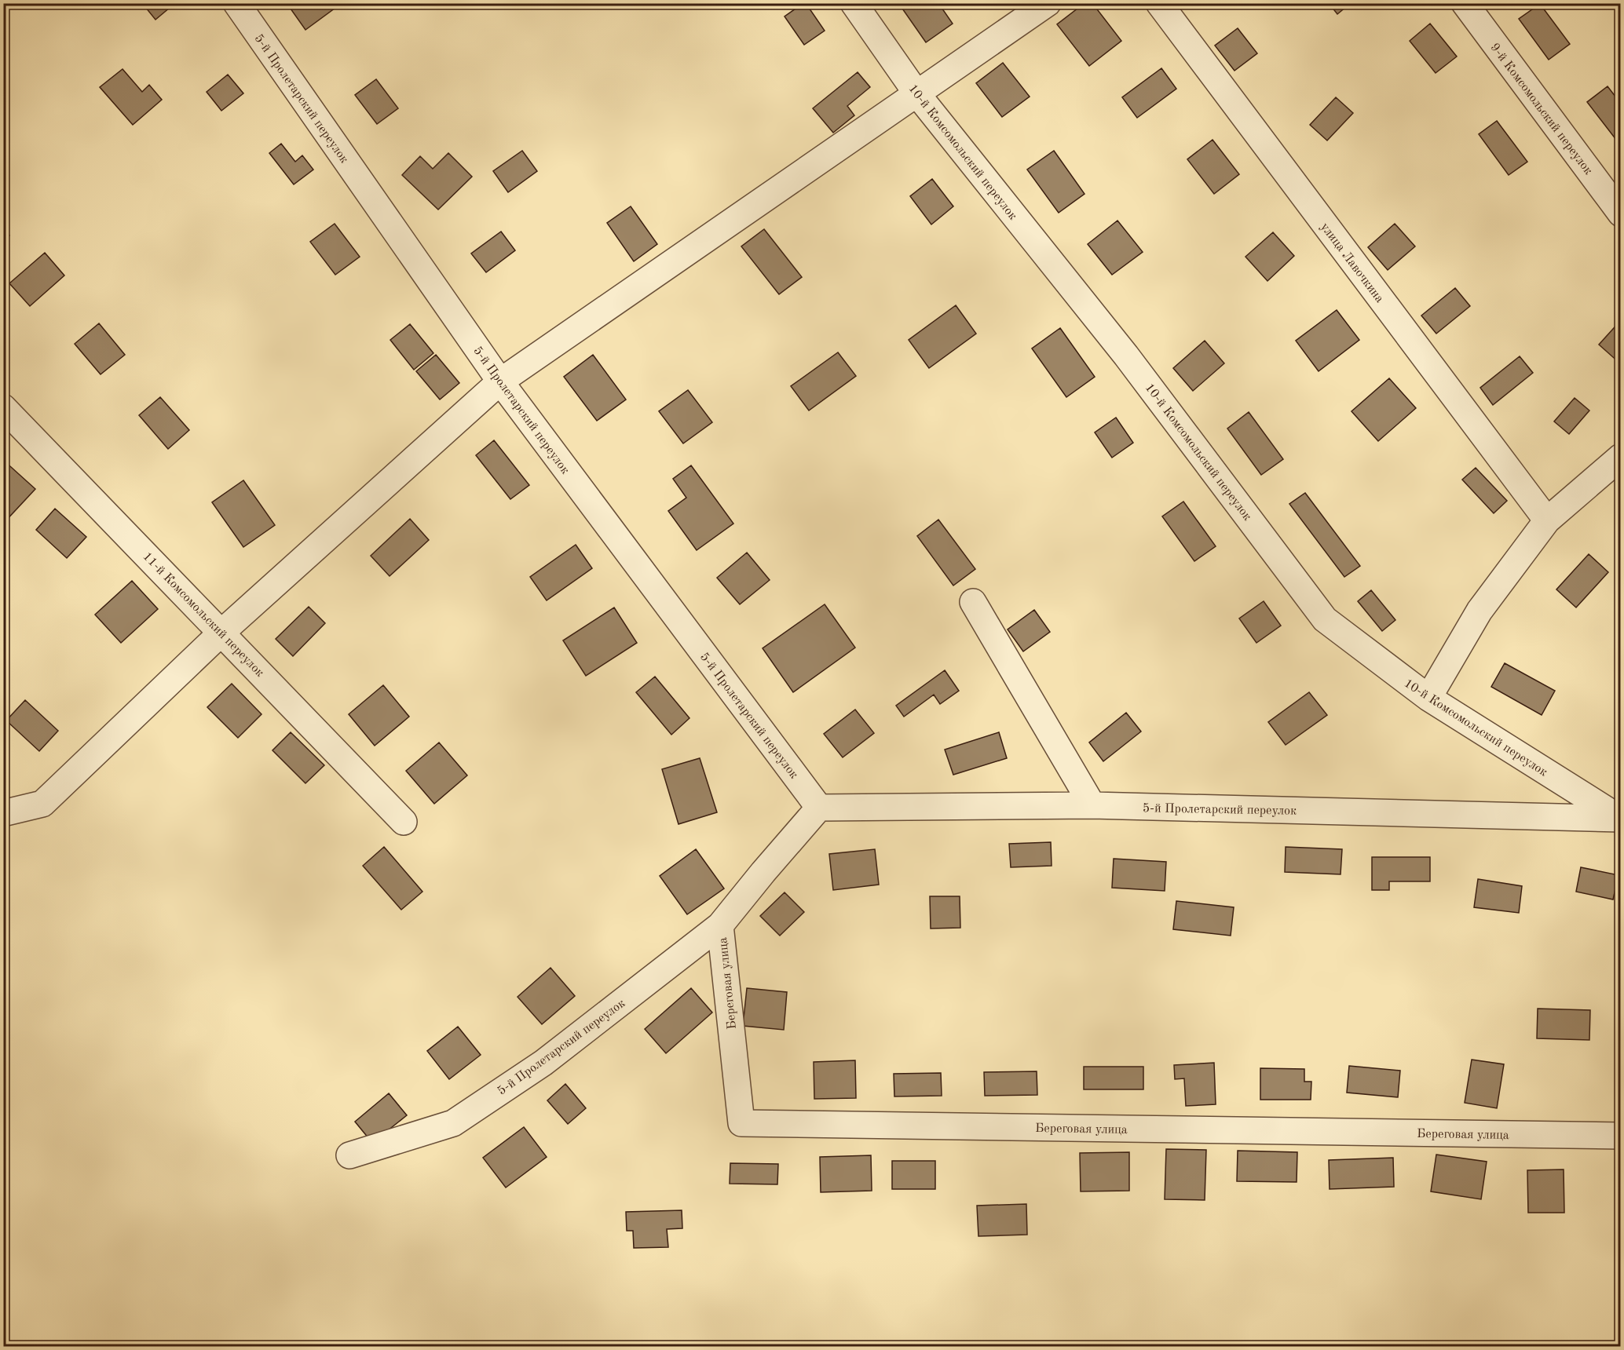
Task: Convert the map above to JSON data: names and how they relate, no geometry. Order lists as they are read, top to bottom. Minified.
{"streets":{"street":["5-й Пролетарский переулок","9-й Комсомольский переулок","10-й Комсомольский переулок","улица Лавочкина","11-й Комсомольский переулок","Береговая улица"]},"crossings":[["5-й Пролетарский переулок","10-й Комсомольский переулок"],["5-й Пролетарский переулок","Береговая улица"]]}
